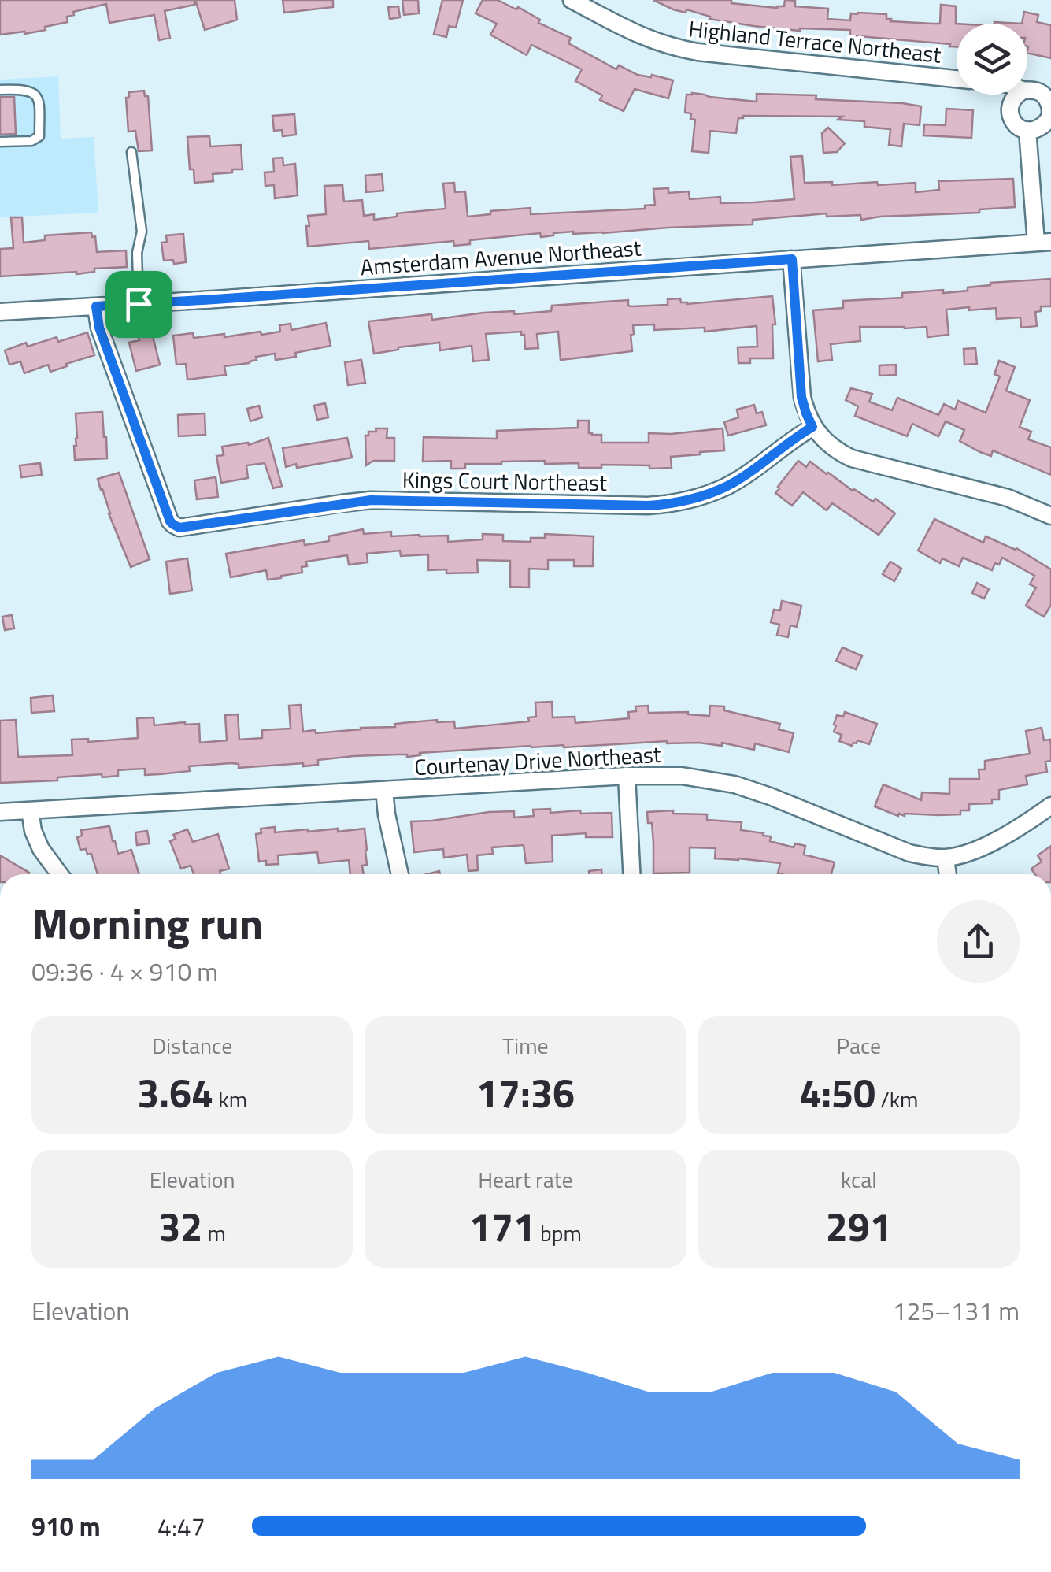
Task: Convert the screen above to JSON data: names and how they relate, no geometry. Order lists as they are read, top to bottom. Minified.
{"streets":{"street":["Highland Terrace Northeast","Amsterdam Avenue Northeast","Kings Court Northeast","Courtenay Drive Northeast"]},"crossings":[["Amsterdam Avenue Northeast","Kings Court Northeast"]],"page":{"heading":["Morning run","09:36 · 4 × 910 m"],"stats":[["Distance","3.64 km"],["Time","17:36"],["Pace","4:50 /km"],["Elevation","32 m"],["Heart rate","171 bpm"],["kcal","291"]],"chart":["Elevation","125–131 m"],"list":[{"name":"910 m","note":"4:47"}]}}
